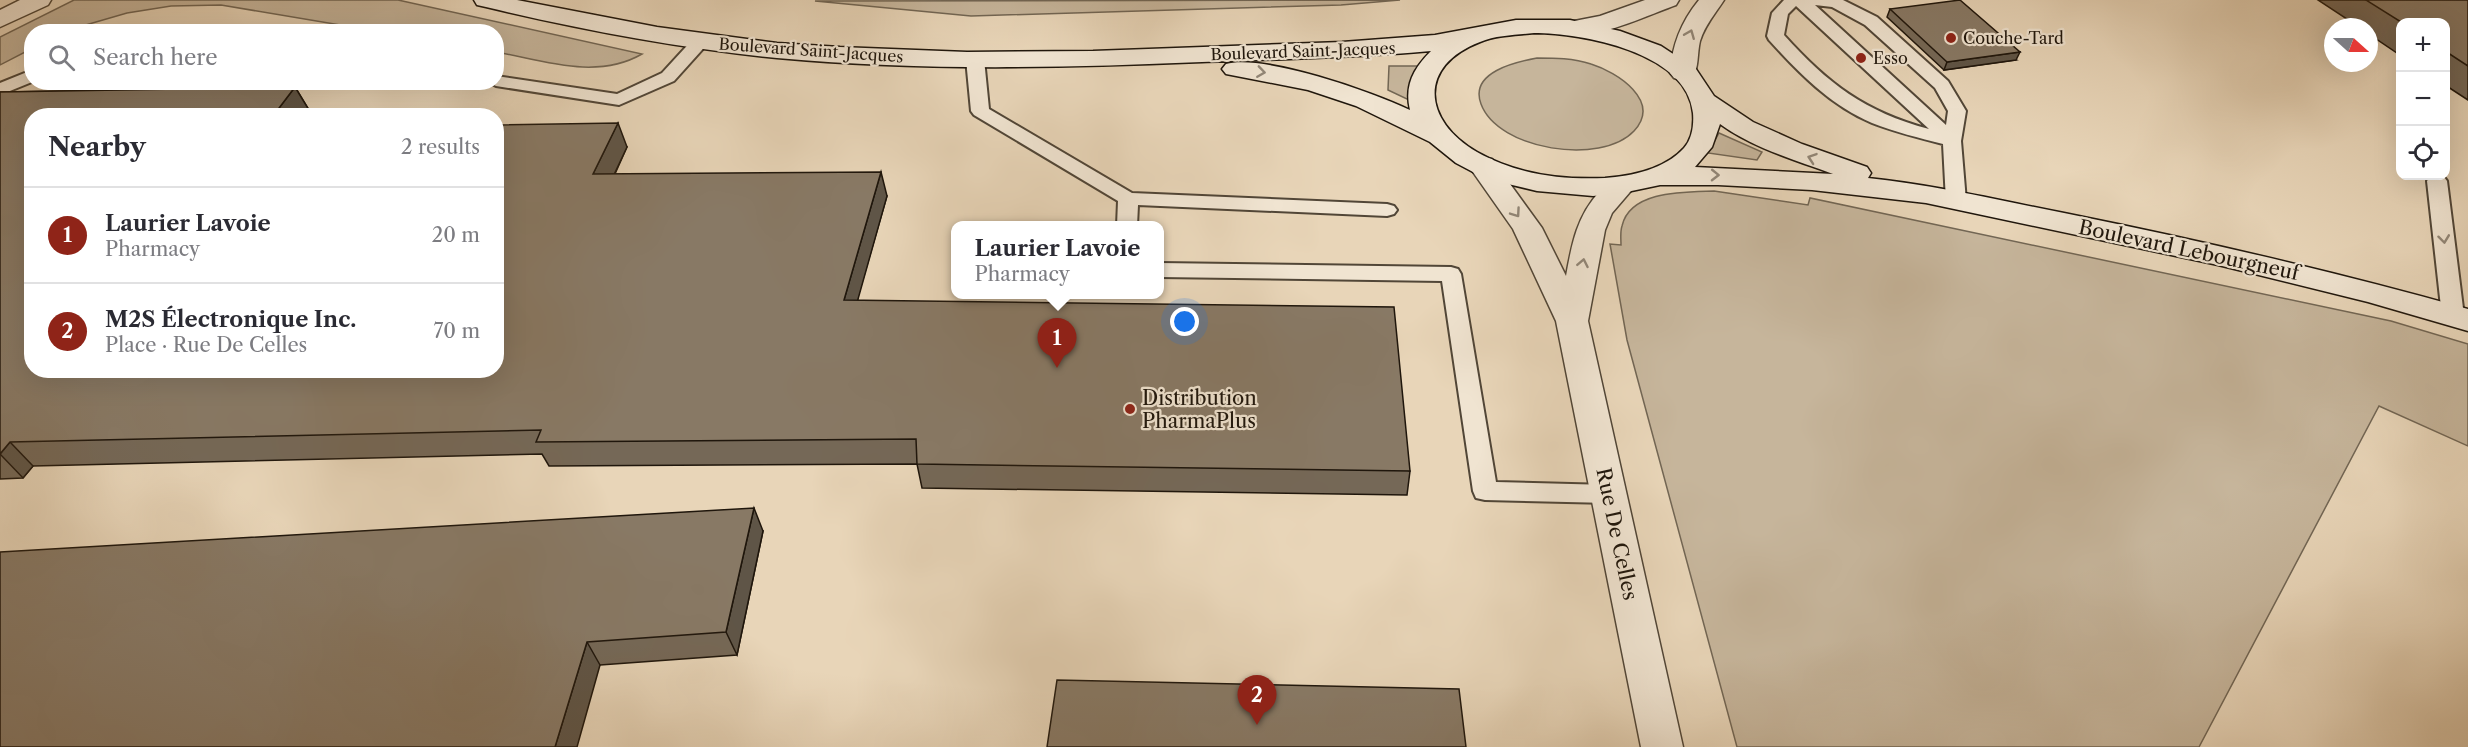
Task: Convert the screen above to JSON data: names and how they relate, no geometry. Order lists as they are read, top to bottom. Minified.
{"streets":{"main road":["Boulevard Saint-Jacques","Boulevard Lebourgneuf","Rue De Celles"]},"places":["Couche-Tard","Esso","Distribution PharmaPlus"],"north":"right","page":{"map_buttons":["+","−"],"search":"Search here","heading":["Nearby","2 results"],"list":[{"mark":"1","name":"Laurier Lavoie","note":"Pharmacy","value":"20 m"},{"mark":"2","name":"M2S Électronique Inc.","note":"Place · Rue De Celles","value":"70 m"}],"popup":["Laurier Lavoie","Pharmacy"],"pins":["1","2"]}}
